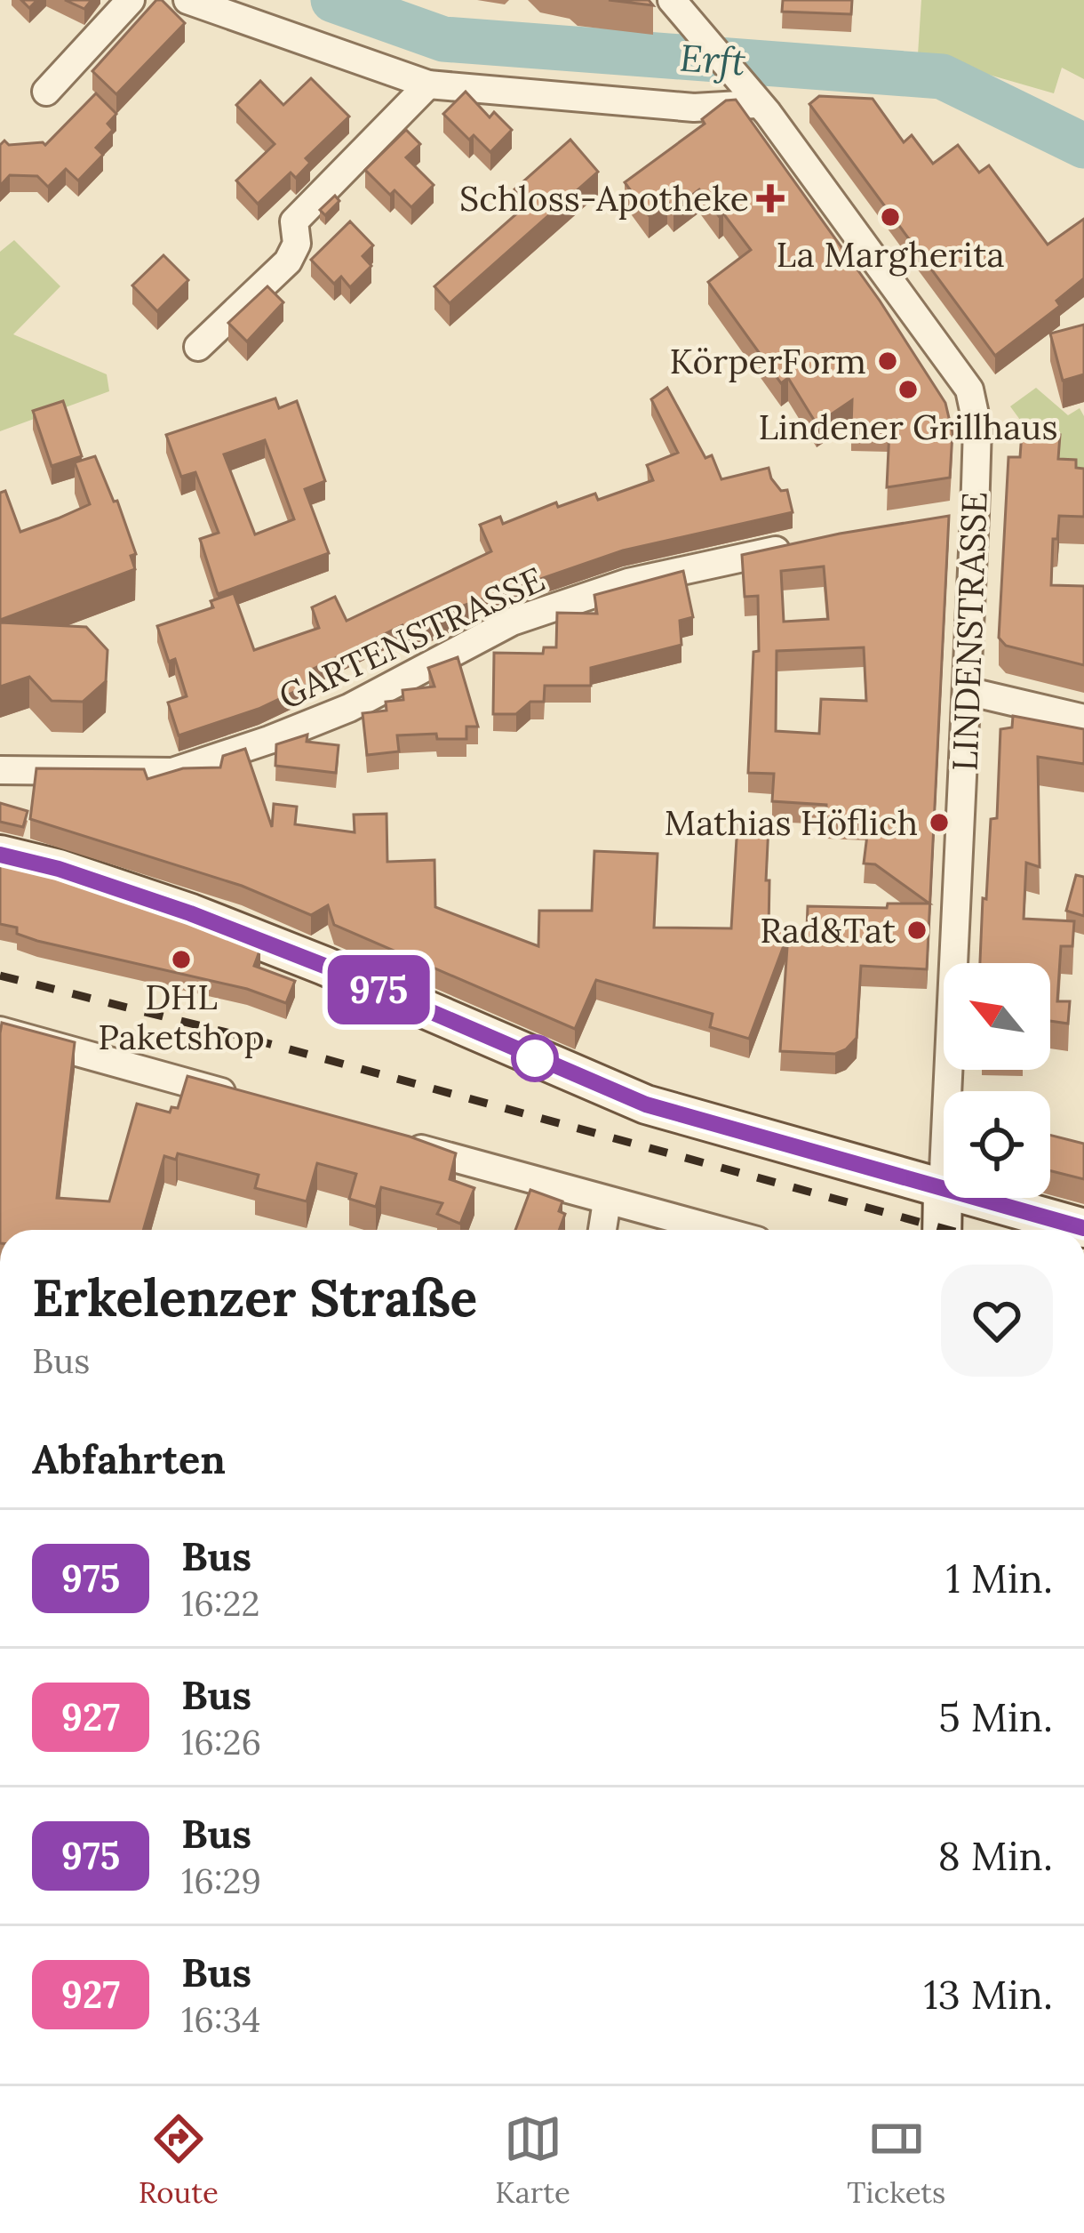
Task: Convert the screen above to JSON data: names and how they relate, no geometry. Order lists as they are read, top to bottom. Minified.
{"streets":{"street":["LINDENSTRASSE","GARTENSTRASSE"]},"water":["Erft"],"places":{"health":["Schloss-Apotheke"],"other":["La Margherita","KörperForm","Lindener Grillhaus","Mathias Höflich","Rad&Tat","DHL Paketshop"]},"lines":["bus line 975"],"north":"top left","page":{"on_map":"975","heading":[["Erkelenzer Straße","Bus"],"Abfahrten"],"list":[{"mark":"975","name":"Bus","note":"16:22","value":"1 Min."},{"mark":"927","name":"Bus","note":"16:26","value":"5 Min."},{"mark":"975","name":"Bus","note":"16:29","value":"8 Min."},{"mark":"927","name":"Bus","note":"16:34","value":"13 Min."}],"tabs":["Route","Karte","Tickets"]}}
